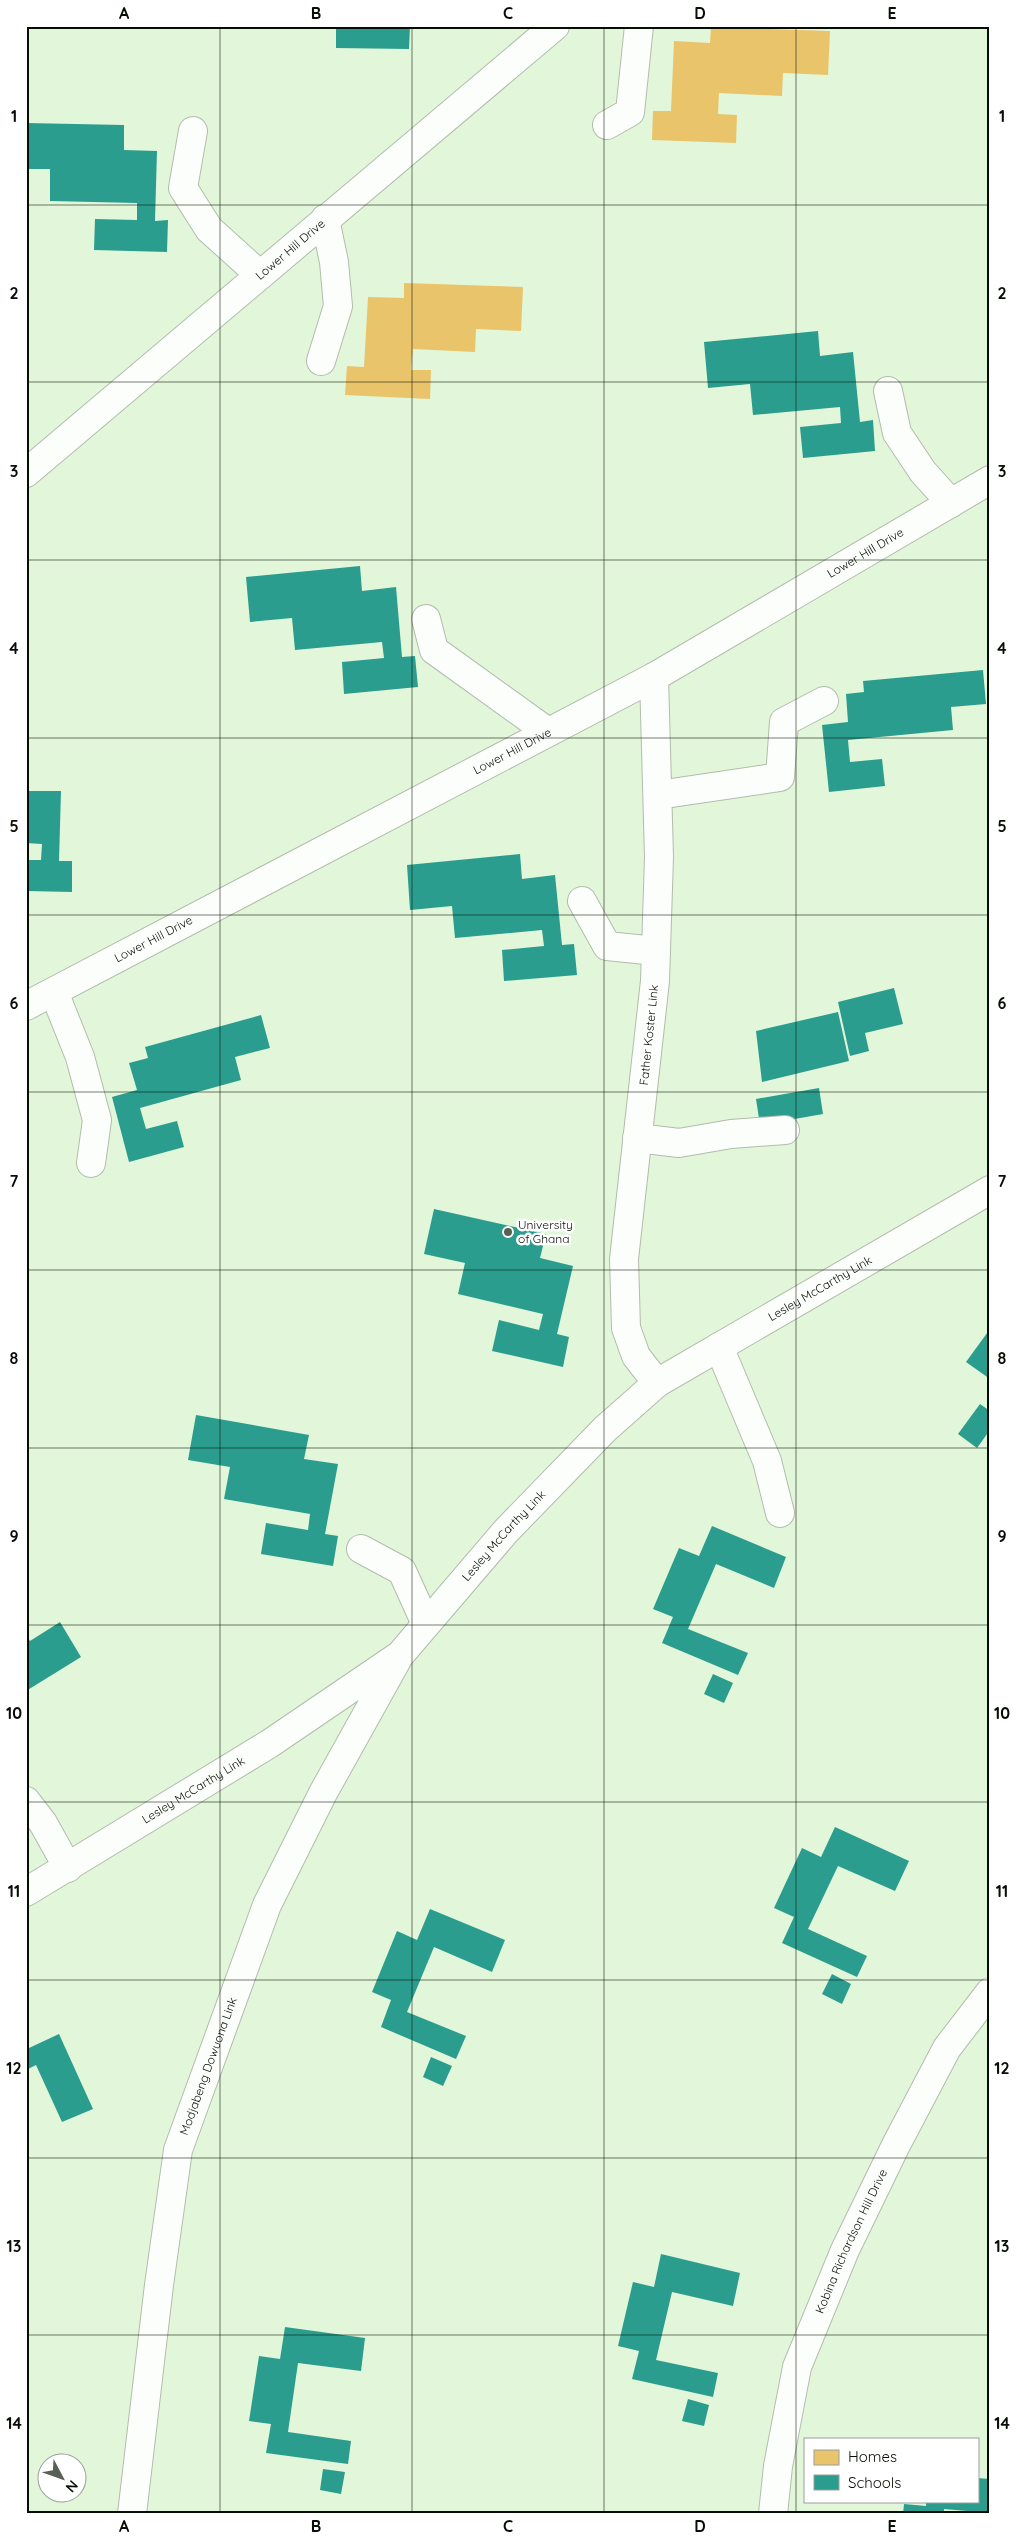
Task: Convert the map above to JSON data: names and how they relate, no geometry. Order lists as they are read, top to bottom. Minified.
{"streets":{"street":["Lower Hill Drive","Father Koster Link","Lesley McCarthy Link","Modjabeng Dowuona Link","Kobina Richardson Hill Drive"]},"crossings":[["Lower Hill Drive","Father Koster Link"],["Father Koster Link","Lesley McCarthy Link"],["Lesley McCarthy Link","Modjabeng Dowuona Link"]],"places":["University of Ghana"],"legend":["Homes","Schools"],"north":"bottom right","grid":{"columns":["A","B","C","D","E"],"rows":["1","2","3","4","5","6","7","8","9","10","11","12","13","14"]}}
